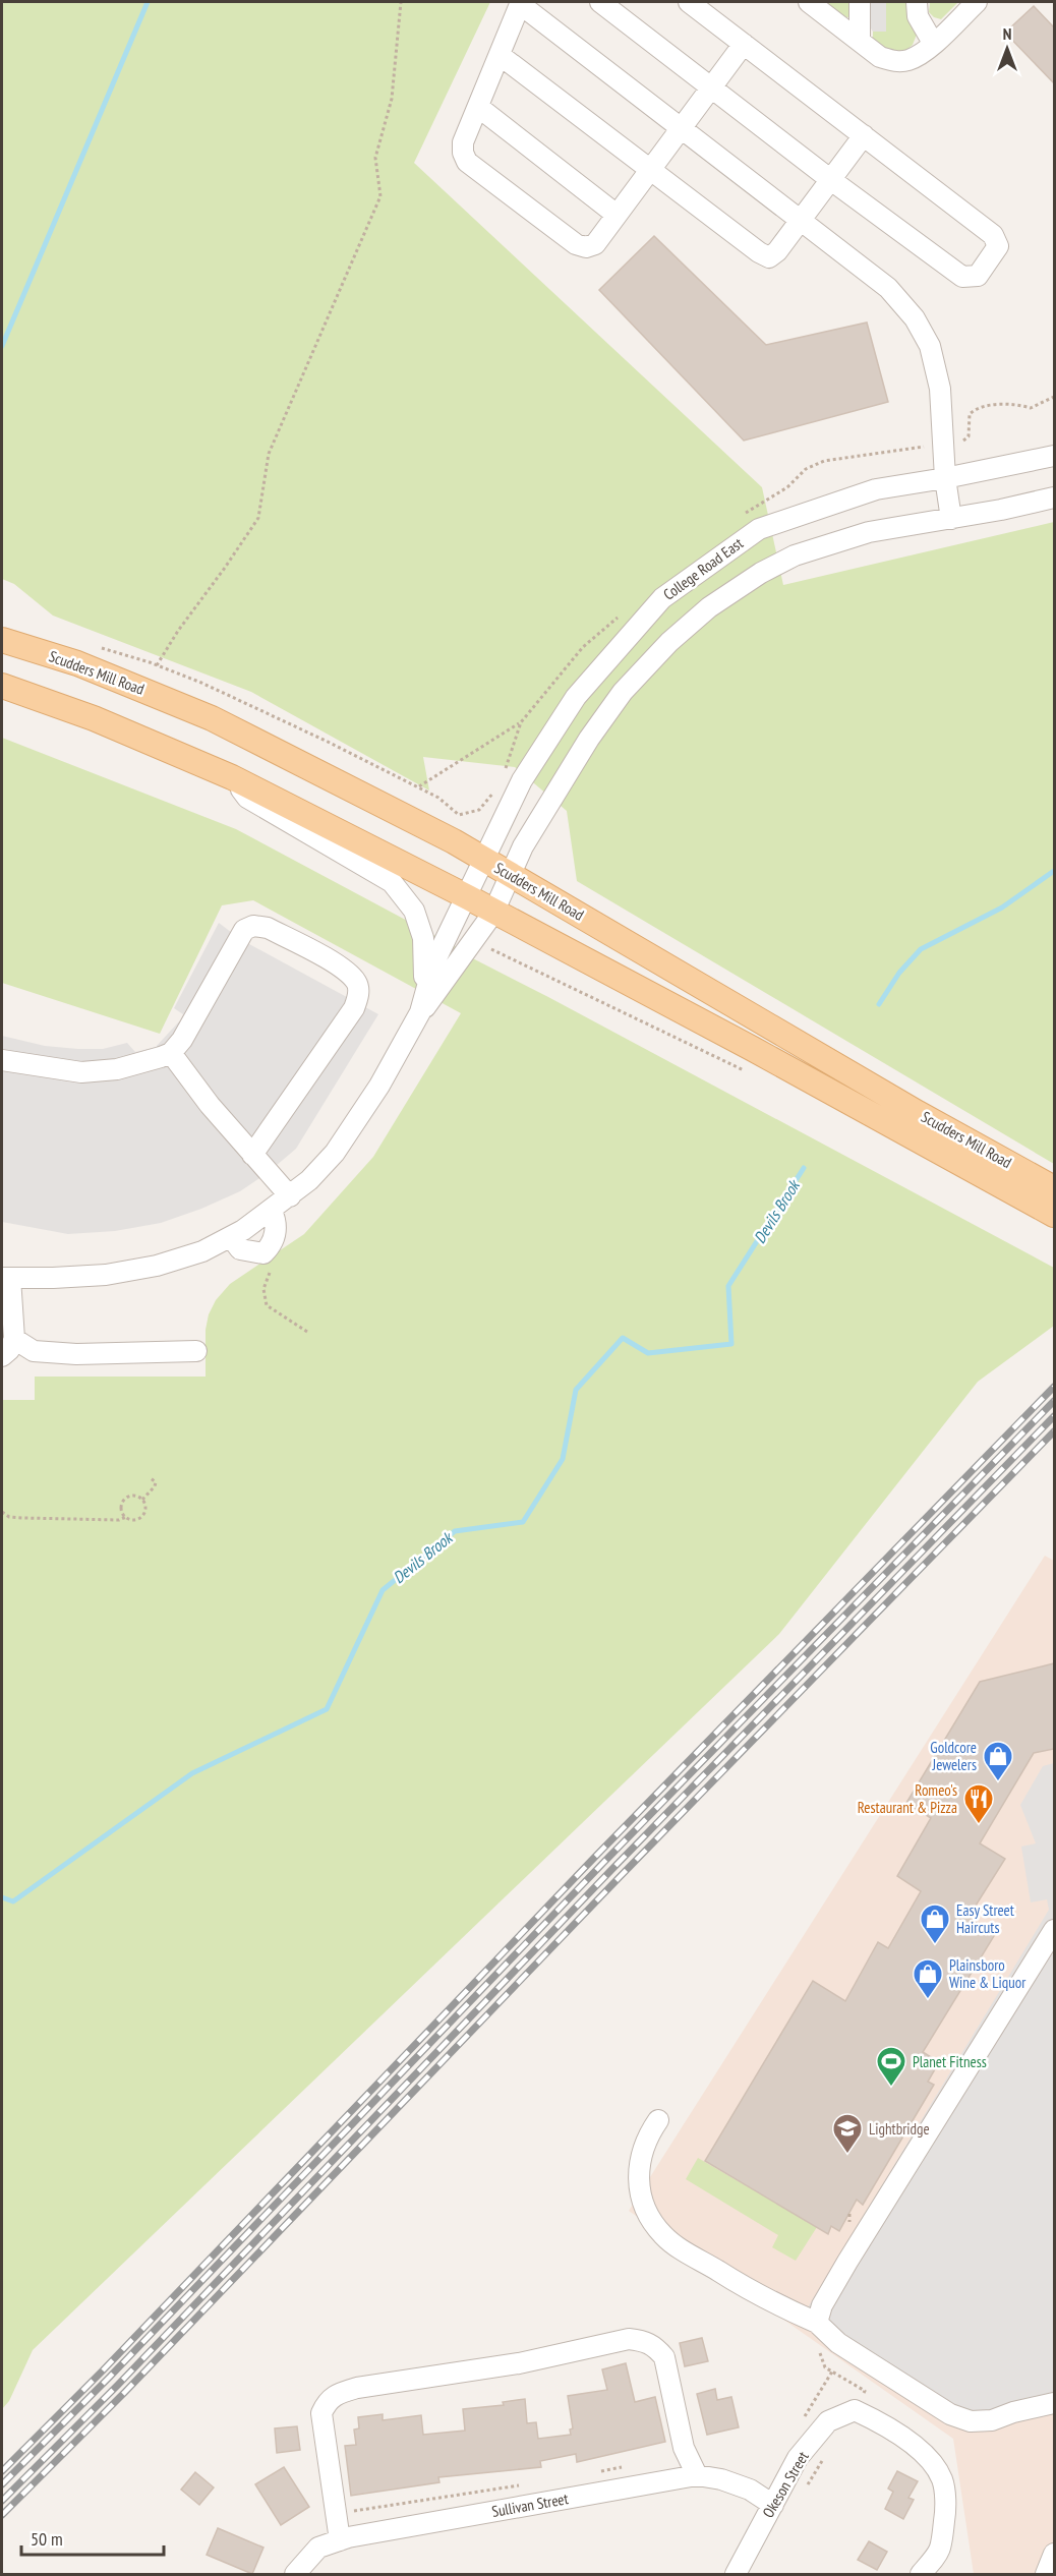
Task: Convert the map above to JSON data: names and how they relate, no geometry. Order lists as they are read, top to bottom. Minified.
{"streets":{"main road":["Scudders Mill Road"],"street":["College Road East","Okeson Street","Sullivan Street"]},"crossings":[["College Road East","Scudders Mill Road"],["Okeson Street","Sullivan Street"]],"water":["Devils Brook"],"places":{"shop":["Goldcore Jewelers","Easy Street Haircuts","Plainsboro Wine & Liquor"],"restaurant":["Romeo's Restaurant & Pizza"],"sports":["Planet Fitness"],"school or university":["Lightbridge"]},"scale_bar":"50 m","north":"top"}
